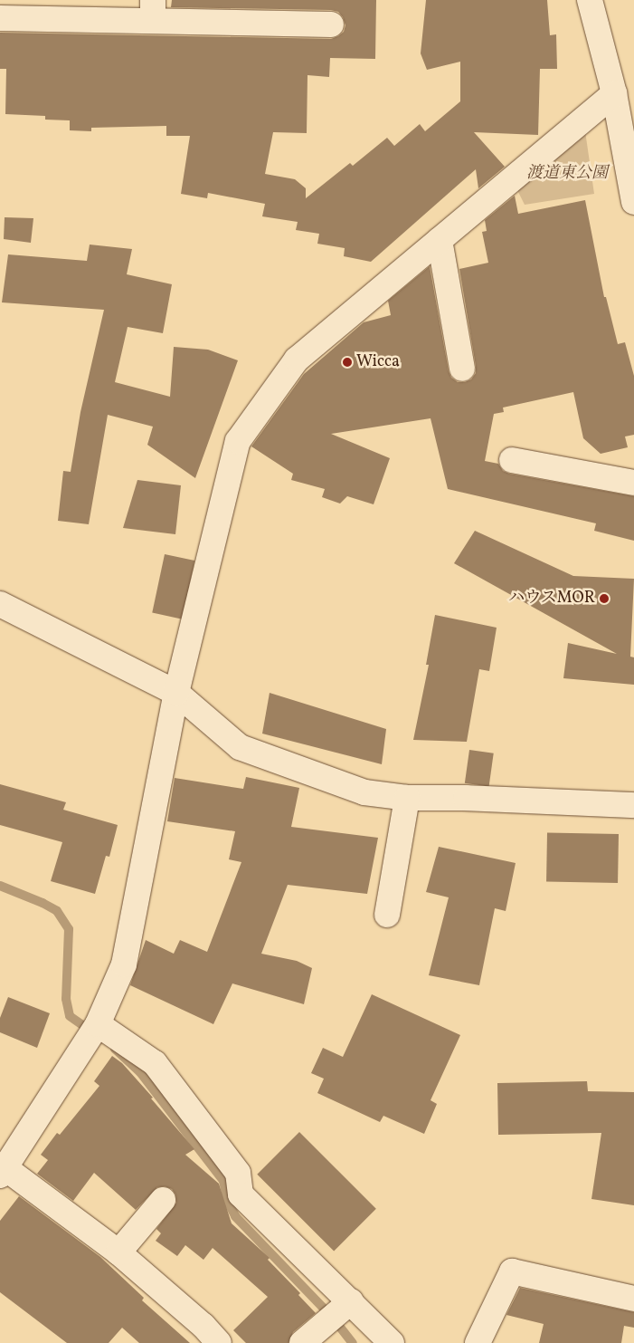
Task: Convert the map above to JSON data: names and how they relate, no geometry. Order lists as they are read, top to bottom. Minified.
{"parks":["渡道東公園"],"places":["Wicca","ハウスMOR"]}
